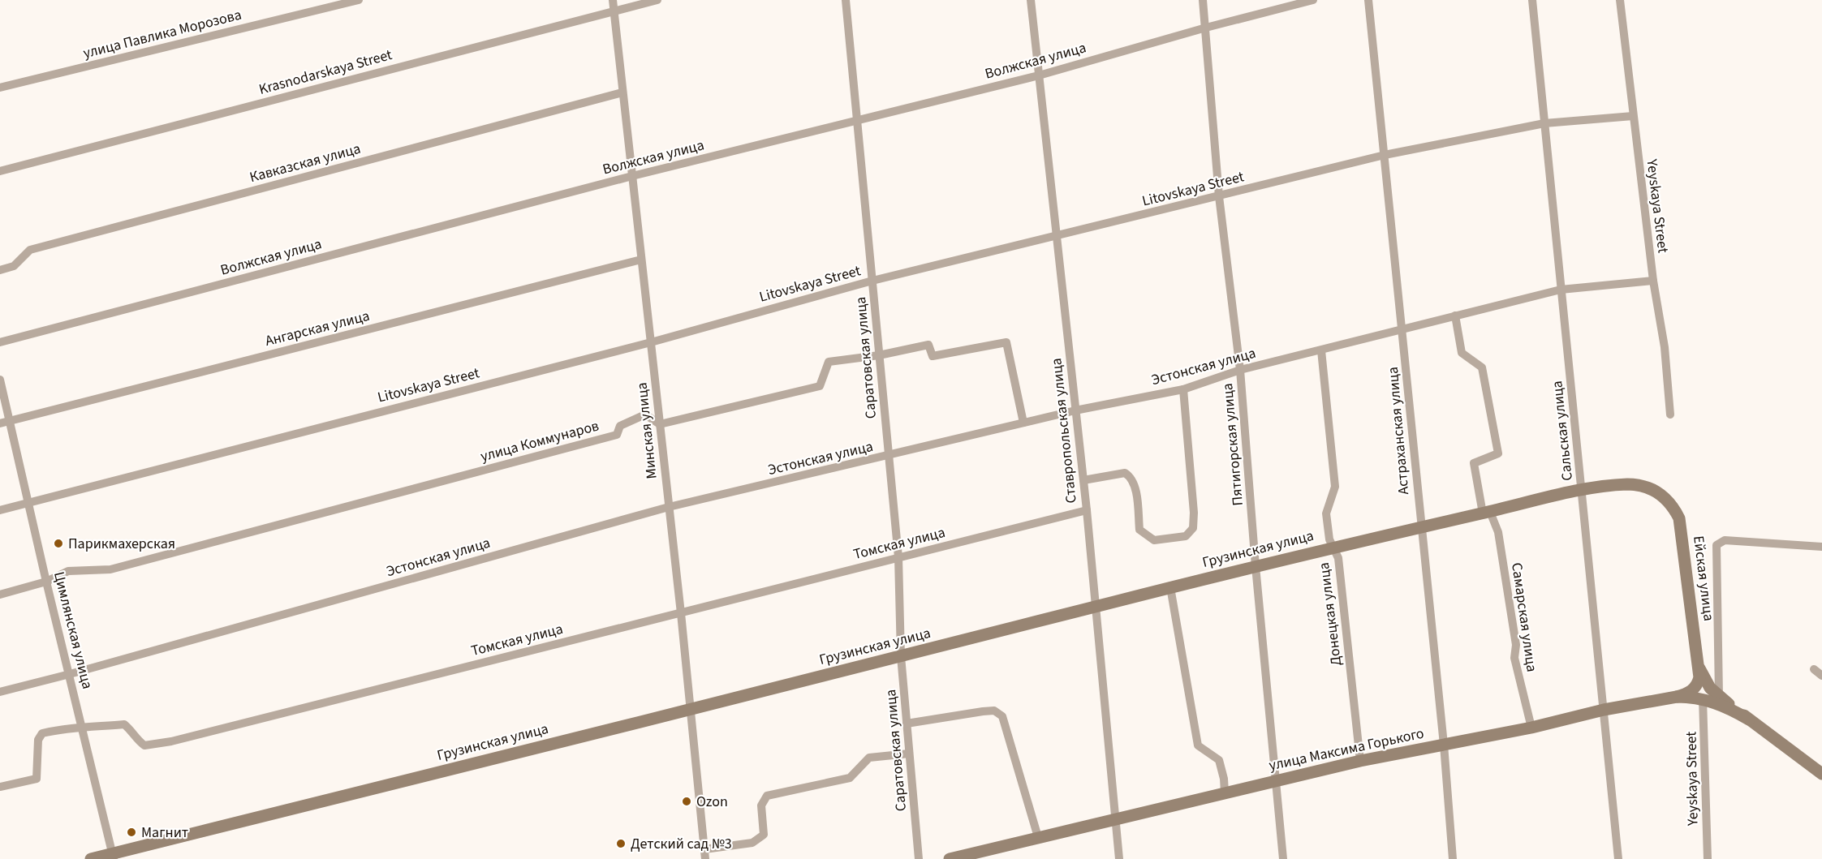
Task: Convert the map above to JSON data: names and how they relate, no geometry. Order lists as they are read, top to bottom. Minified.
{"streets":{"main road":["Грузинская улица","Ейская улица","улица Максима Горького"],"street":["улица Павлика Морозова","Волжская улица","Krasnodarskaya Street","Кавказская улица","Litovskaya Street","Yeyskaya Street","Ангарская улица","Саратовская улица","Эстонская улица","Минская улица","Ставропольская улица","Астраханская улица","Сальская улица","улица Коммунаров","Пятигорская улица","Томская улица","Донецкая улица","Самарская улица","Цимлянская улица"]},"crossings":[["Волжская улица","Саратовская улица"],["Волжская улица","Минская улица"],["Волжская улица","Ставропольская улица"],["Волжская улица","Пятигорская улица"],["Krasnodarskaya Street","Минская улица"],["Кавказская улица","Минская улица"],["Litovskaya Street","Yeyskaya Street"],["Litovskaya Street","Саратовская улица"],["Litovskaya Street","Минская улица"],["Litovskaya Street","Ставропольская улица"],["Litovskaya Street","Астраханская улица"],["Litovskaya Street","Сальская улица"],["Litovskaya Street","Пятигорская улица"],["Litovskaya Street","Цимлянская улица"],["Yeyskaya Street","Эстонская улица"],["Yeyskaya Street","улица Максима Горького"],["Ангарская улица","Минская улица"],["Ангарская улица","Цимлянская улица"],["Саратовская улица","Эстонская улица"],["Саратовская улица","Томская улица"],["Саратовская улица","Грузинская улица"],["Эстонская улица","Минская улица"],["Эстонская улица","Ставропольская улица"],["Эстонская улица","Астраханская улица"],["Эстонская улица","Сальская улица"],["Эстонская улица","Пятигорская улица"],["Эстонская улица","Донецкая улица"],["Эстонская улица","Самарская улица"],["Эстонская улица","Цимлянская улица"],["Минская улица","улица Коммунаров"],["Минская улица","Томская улица"],["Минская улица","Грузинская улица"],["Ставропольская улица","Томская улица"],["Ставропольская улица","Грузинская улица"],["Ставропольская улица","улица Максима Горького"],["Астраханская улица","Грузинская улица"],["Астраханская улица","улица Максима Горького"],["Сальская улица","Грузинская улица"],["Сальская улица","улица Максима Горького"],["улица Коммунаров","Цимлянская улица"],["Пятигорская улица","Грузинская улица"],["Пятигорская улица","улица Максима Горького"],["Томская улица","Цимлянская улица"],["Грузинская улица","Ейская улица"],["Грузинская улица","Донецкая улица"],["Грузинская улица","Самарская улица"],["Грузинская улица","Цимлянская улица"],["Донецкая улица","улица Максима Горького"],["Самарская улица","улица Максима Горького"]],"places":["Парикмахерская","Ozon","Магнит","Детский сад №3"]}
